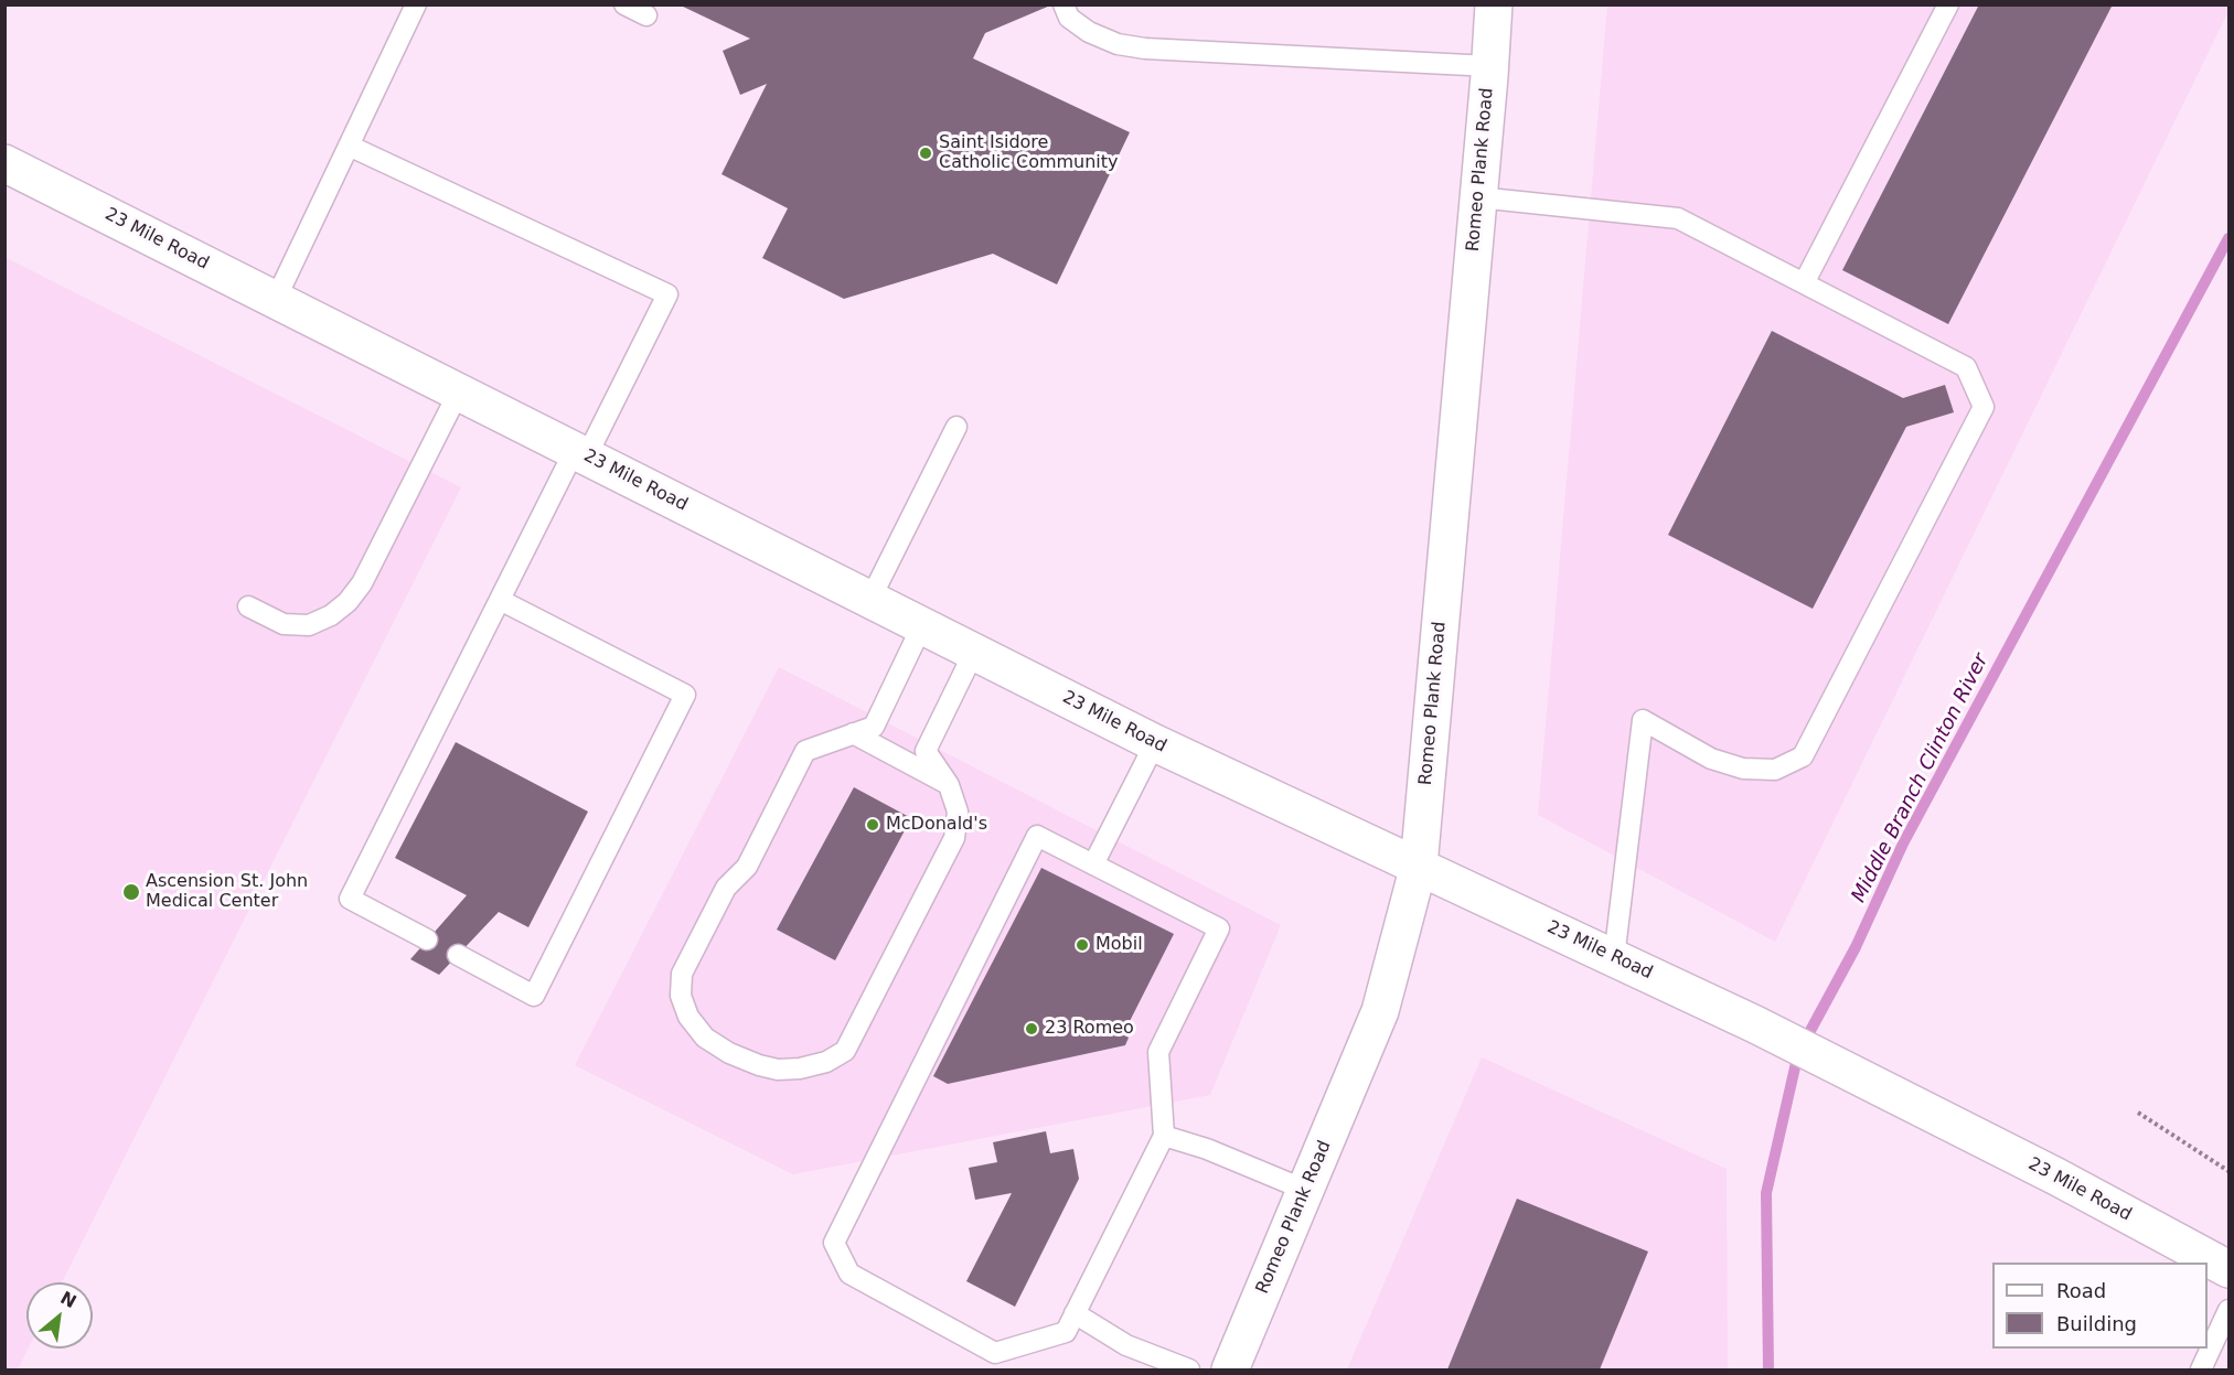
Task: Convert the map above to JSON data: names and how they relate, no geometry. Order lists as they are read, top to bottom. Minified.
{"streets":{"main road":["Romeo Plank Road","23 Mile Road"]},"crossings":[["Romeo Plank Road","23 Mile Road"]],"water":["Middle Branch Clinton River"],"places":["Saint Isidore Catholic Community","McDonald's","Ascension St. John Medical Center","Mobil","23 Romeo"],"legend":["Road","Building"],"north":"top right"}
